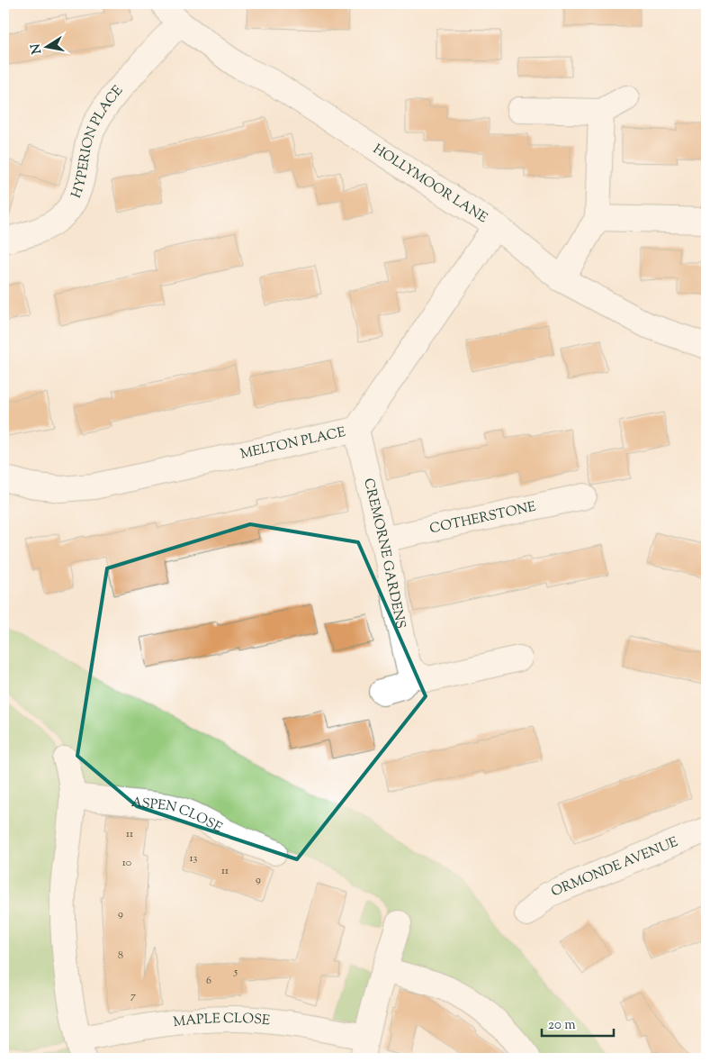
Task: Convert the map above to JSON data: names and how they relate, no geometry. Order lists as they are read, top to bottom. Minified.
{"streets":{"street":["HYPERION PLACE","HOLLYMOOR LANE","MELTON PLACE","COTHERSTONE","CREMORNE GARDENS","ASPEN CLOSE","ORMONDE AVENUE","MAPLE CLOSE"]},"crossings":[["HYPERION PLACE","HOLLYMOOR LANE"],["HOLLYMOOR LANE","MELTON PLACE"],["MELTON PLACE","CREMORNE GARDENS"],["COTHERSTONE","CREMORNE GARDENS"],["ASPEN CLOSE","MAPLE CLOSE"]],"house_numbers":["11","13","10","11","9","9","8","5","6","7"],"scale_bar":"20 m","north":"left"}
